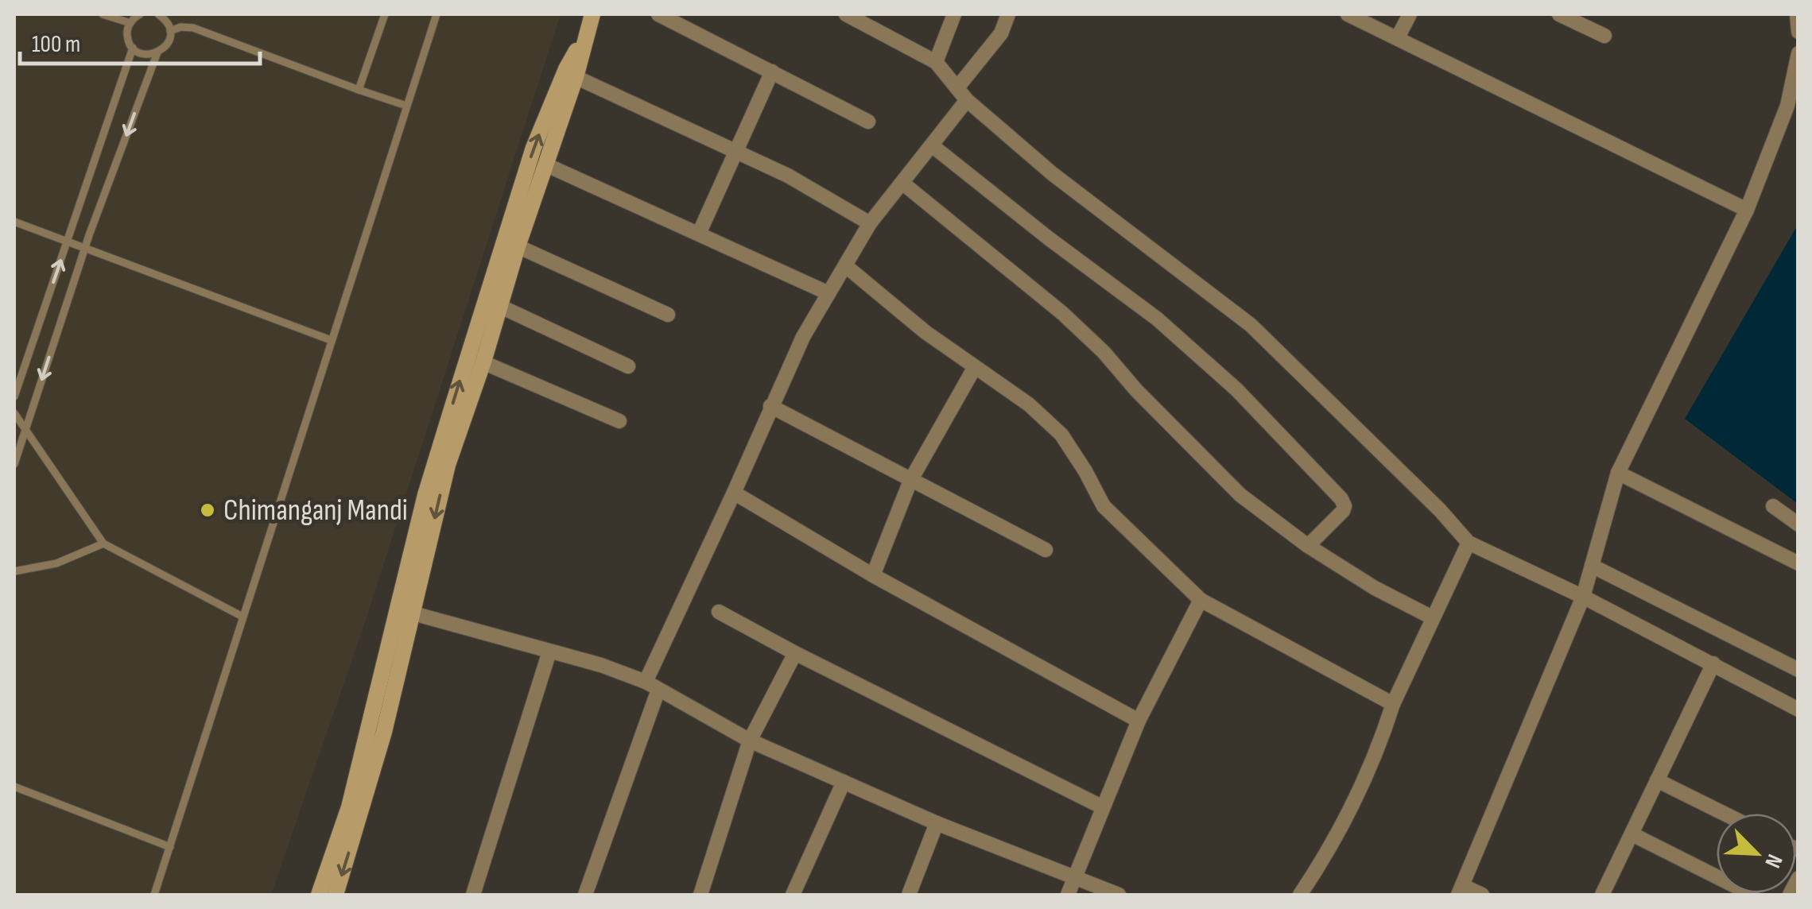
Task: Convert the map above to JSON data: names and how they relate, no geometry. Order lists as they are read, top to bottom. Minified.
{"places":["Chimanganj Mandi"],"scale_bar":"100 m","north":"bottom right"}
